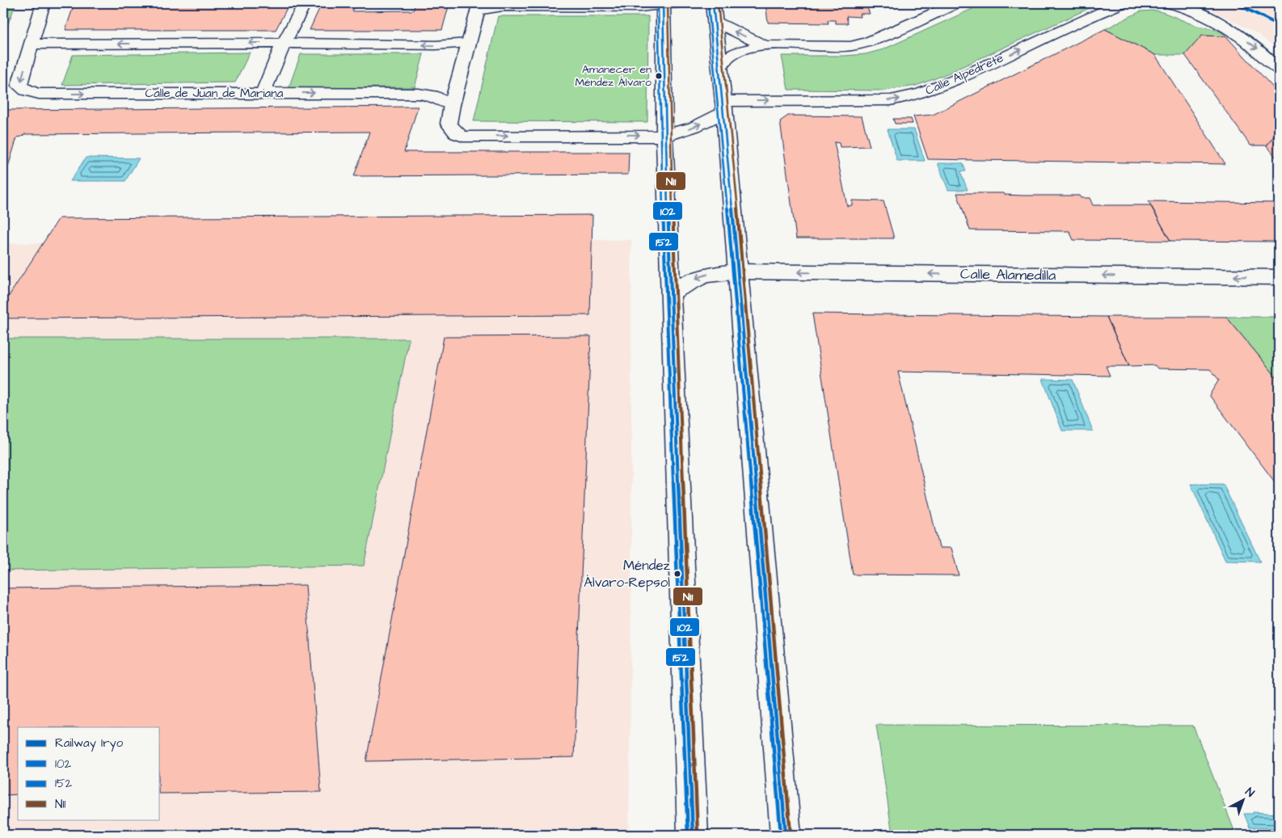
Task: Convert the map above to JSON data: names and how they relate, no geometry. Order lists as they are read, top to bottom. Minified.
{"streets":{"street":["Calle Alpedrete","Calle de Juan de Mariana","Calle Alamedilla"]},"one_way":["Calle Alamedilla"],"places":["Amanecer en Méndez Álvaro","Méndez Álvaro-Repsol"],"lines":["rail line Iryo","transit line 102","transit line 152","transit line N11"],"legend":["Railway Iryo","102","152","N11"],"north":"top right"}
